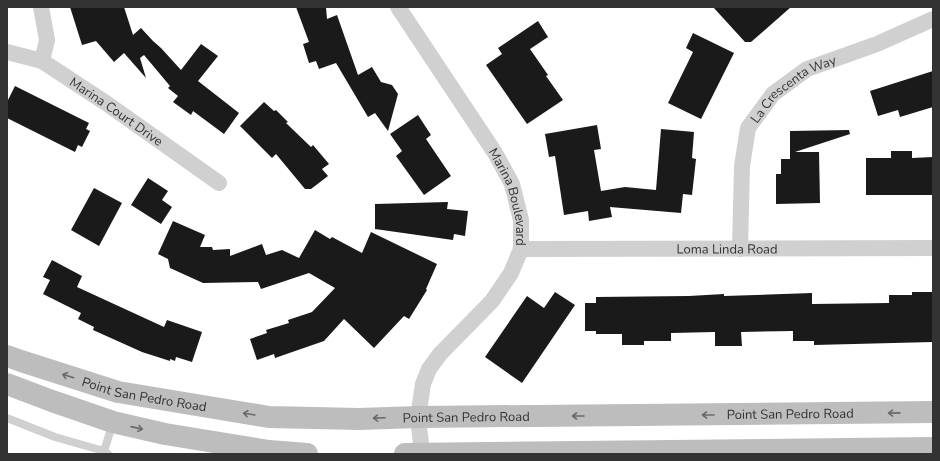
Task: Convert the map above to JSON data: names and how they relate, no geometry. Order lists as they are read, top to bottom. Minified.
{"streets":{"main road":["Point San Pedro Road"],"street":["La Crescenta Way","Marina Court Drive","Marina Boulevard","Loma Linda Road"]},"crossings":[["La Crescenta Way","Loma Linda Road"],["Marina Boulevard","Loma Linda Road"],["Marina Boulevard","Point San Pedro Road"]]}
